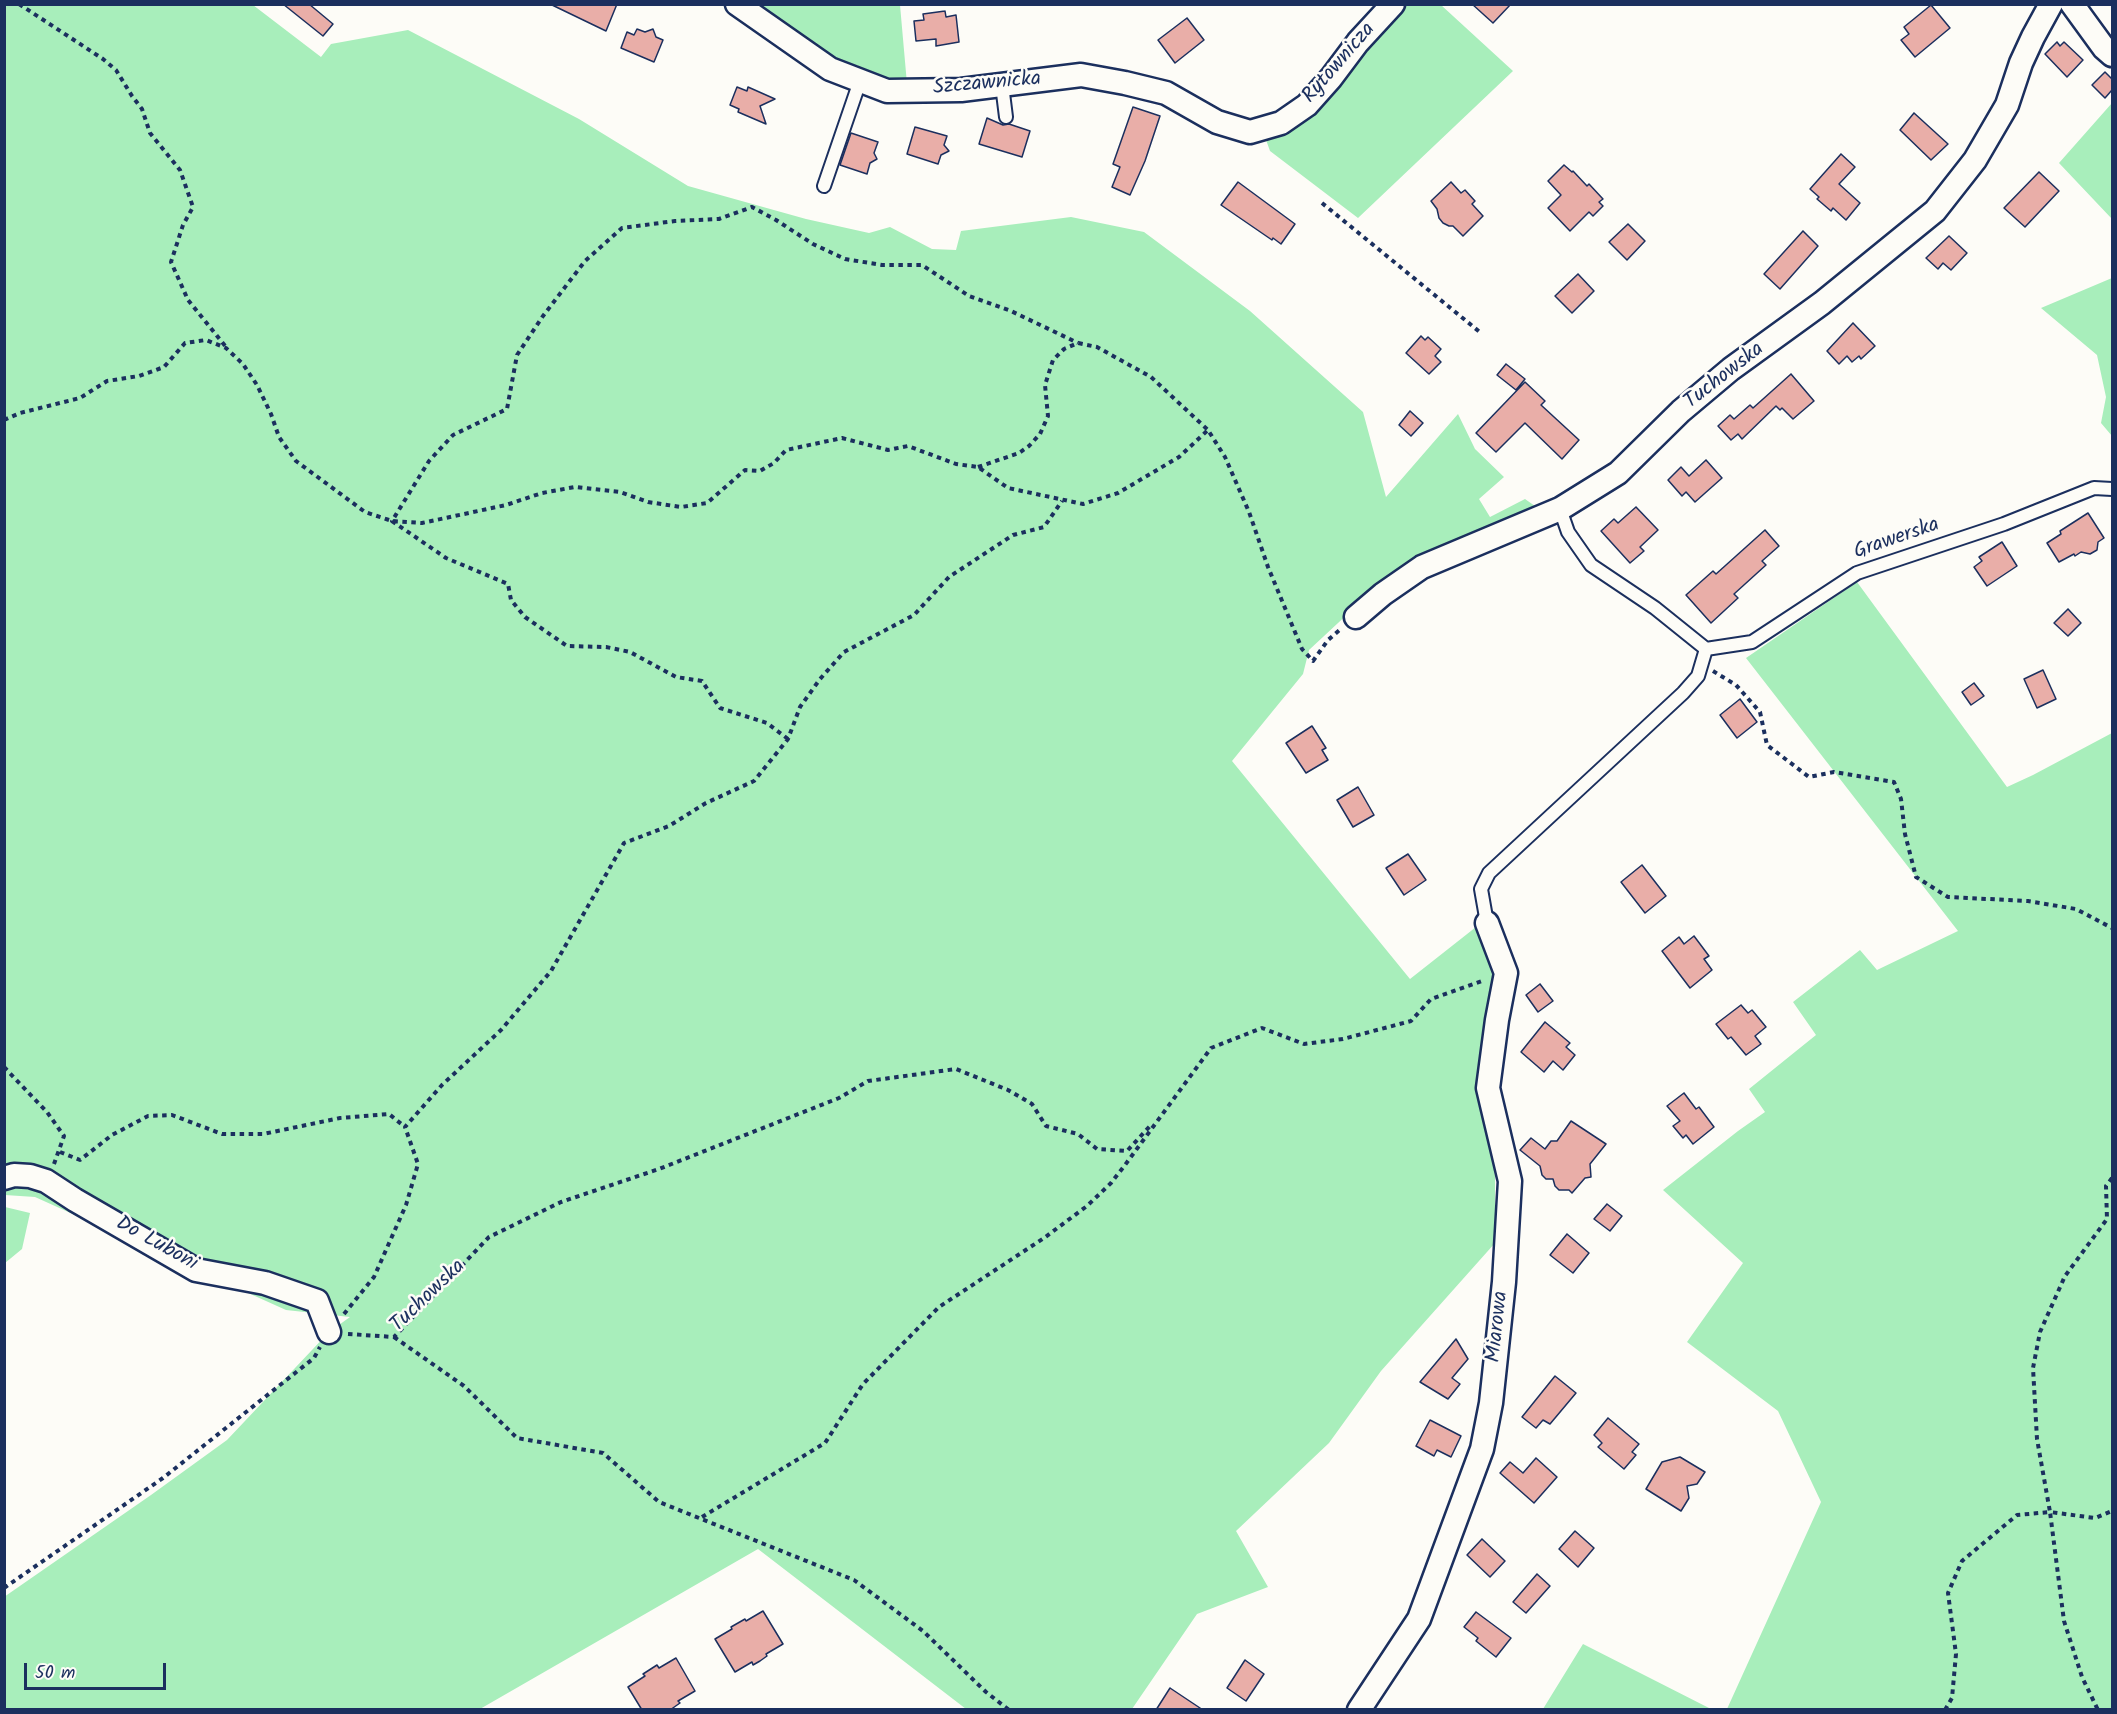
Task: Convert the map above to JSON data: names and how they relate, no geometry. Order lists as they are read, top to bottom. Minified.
{"streets":{"street":["Rytownicza","Szczawnicka","Tuchowska","Do Luboni","Miarowa"],"lane":["Grawerska"]},"crossings":[["Rytownicza","Szczawnicka"],["Tuchowska","Do Luboni"]],"scale_bar":"50 m"}
